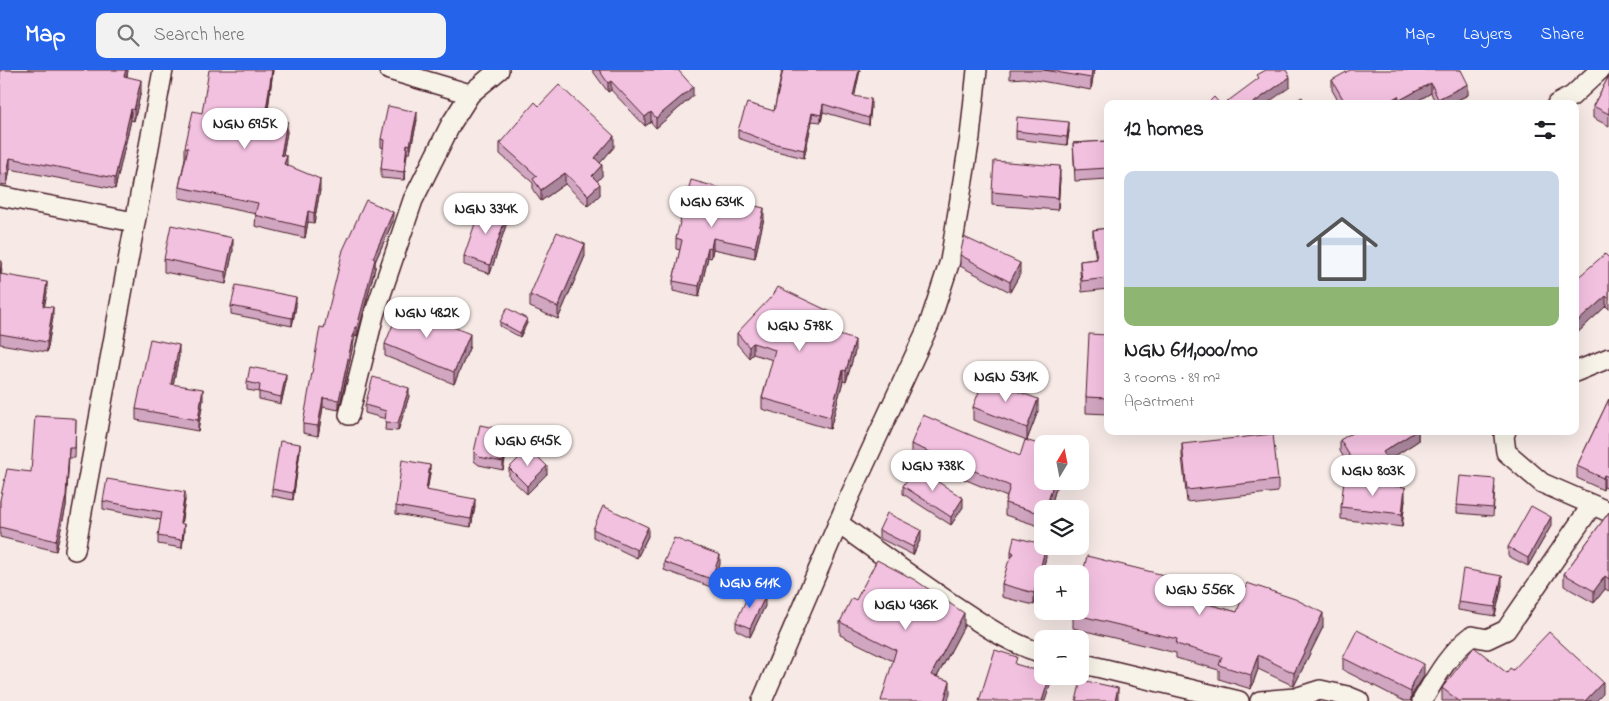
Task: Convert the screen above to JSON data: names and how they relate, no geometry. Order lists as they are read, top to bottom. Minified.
{"north":"top","page":{"header":"Map","search":"Search here","nav":["Map","Layers","Share"],"heading":"12 homes","price":["NGN 695K","NGN 634K","NGN 334K","NGN 482K","NGN 578K","NGN 531K","NGN 645K","NGN 738K","NGN 803K","NGN 611K","NGN 556K","NGN 436K"],"list":[{"name":"NGN 611,000/mo","note":"3 rooms · 89 m² · Apartment"}],"map_buttons":["+","−"]}}
